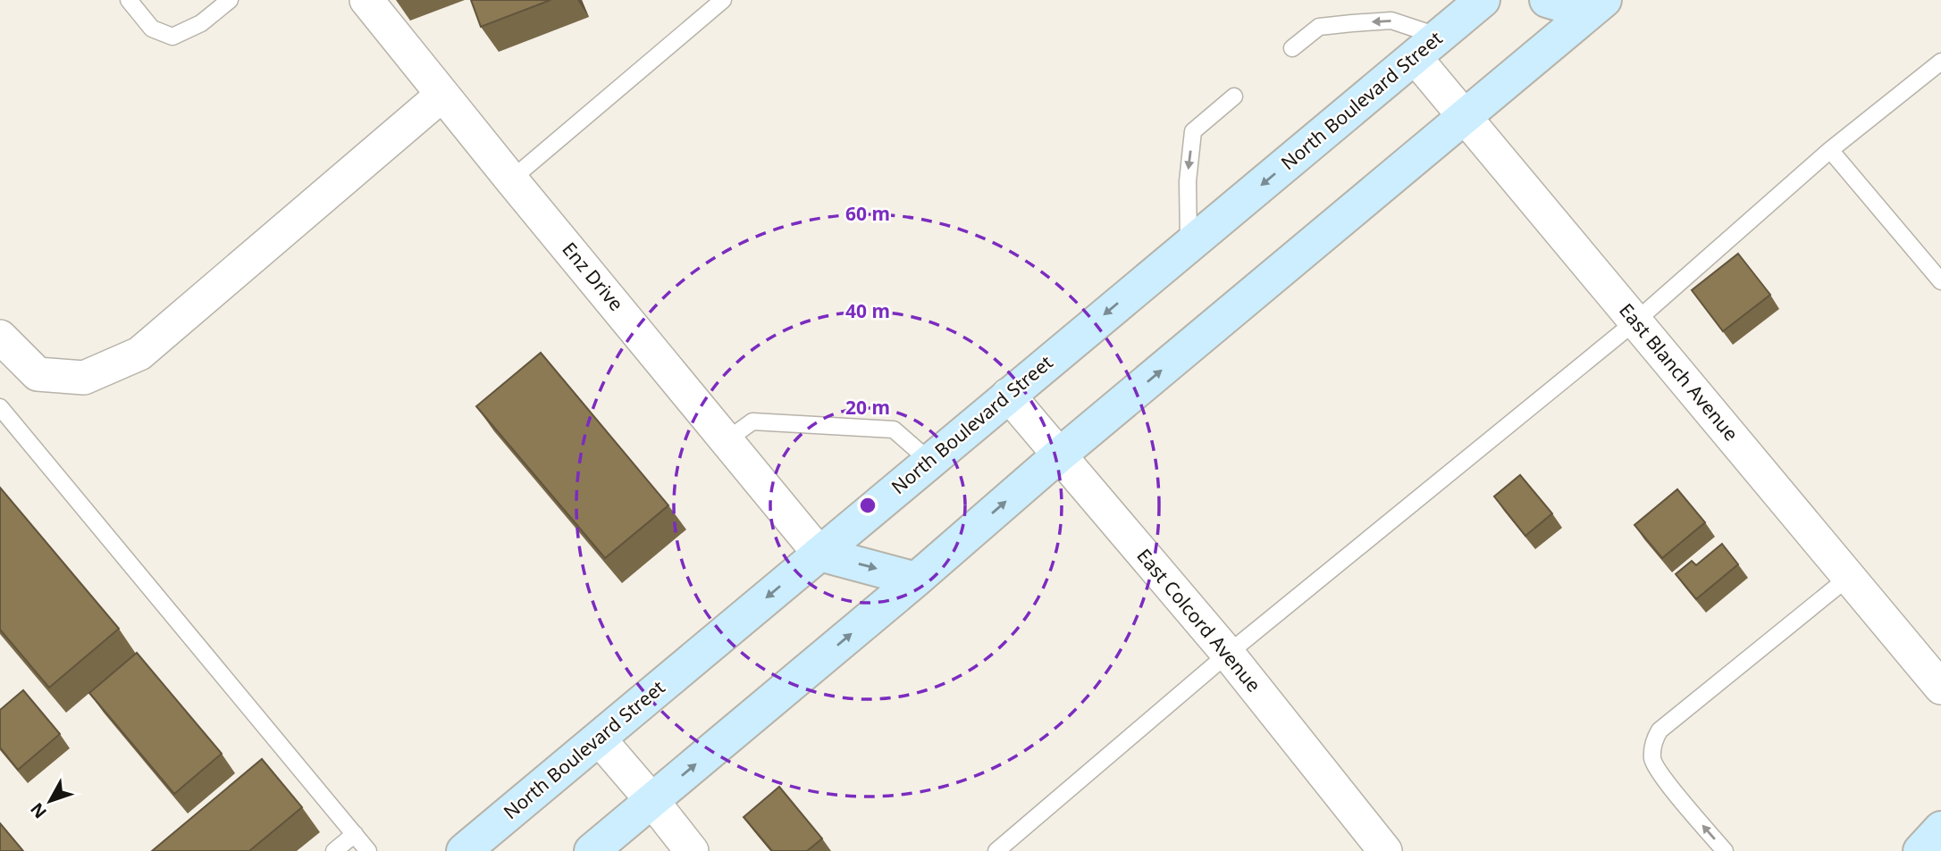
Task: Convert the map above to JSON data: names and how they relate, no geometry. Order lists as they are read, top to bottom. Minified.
{"streets":{"main road":["North Boulevard Street"],"street":["Enz Drive","East Blanch Avenue","East Colcord Avenue"]},"crossings":[["North Boulevard Street","Enz Drive"],["North Boulevard Street","East Blanch Avenue"],["North Boulevard Street","East Colcord Avenue"]],"north":"bottom left","rings":["60 m","40 m","20 m"]}
